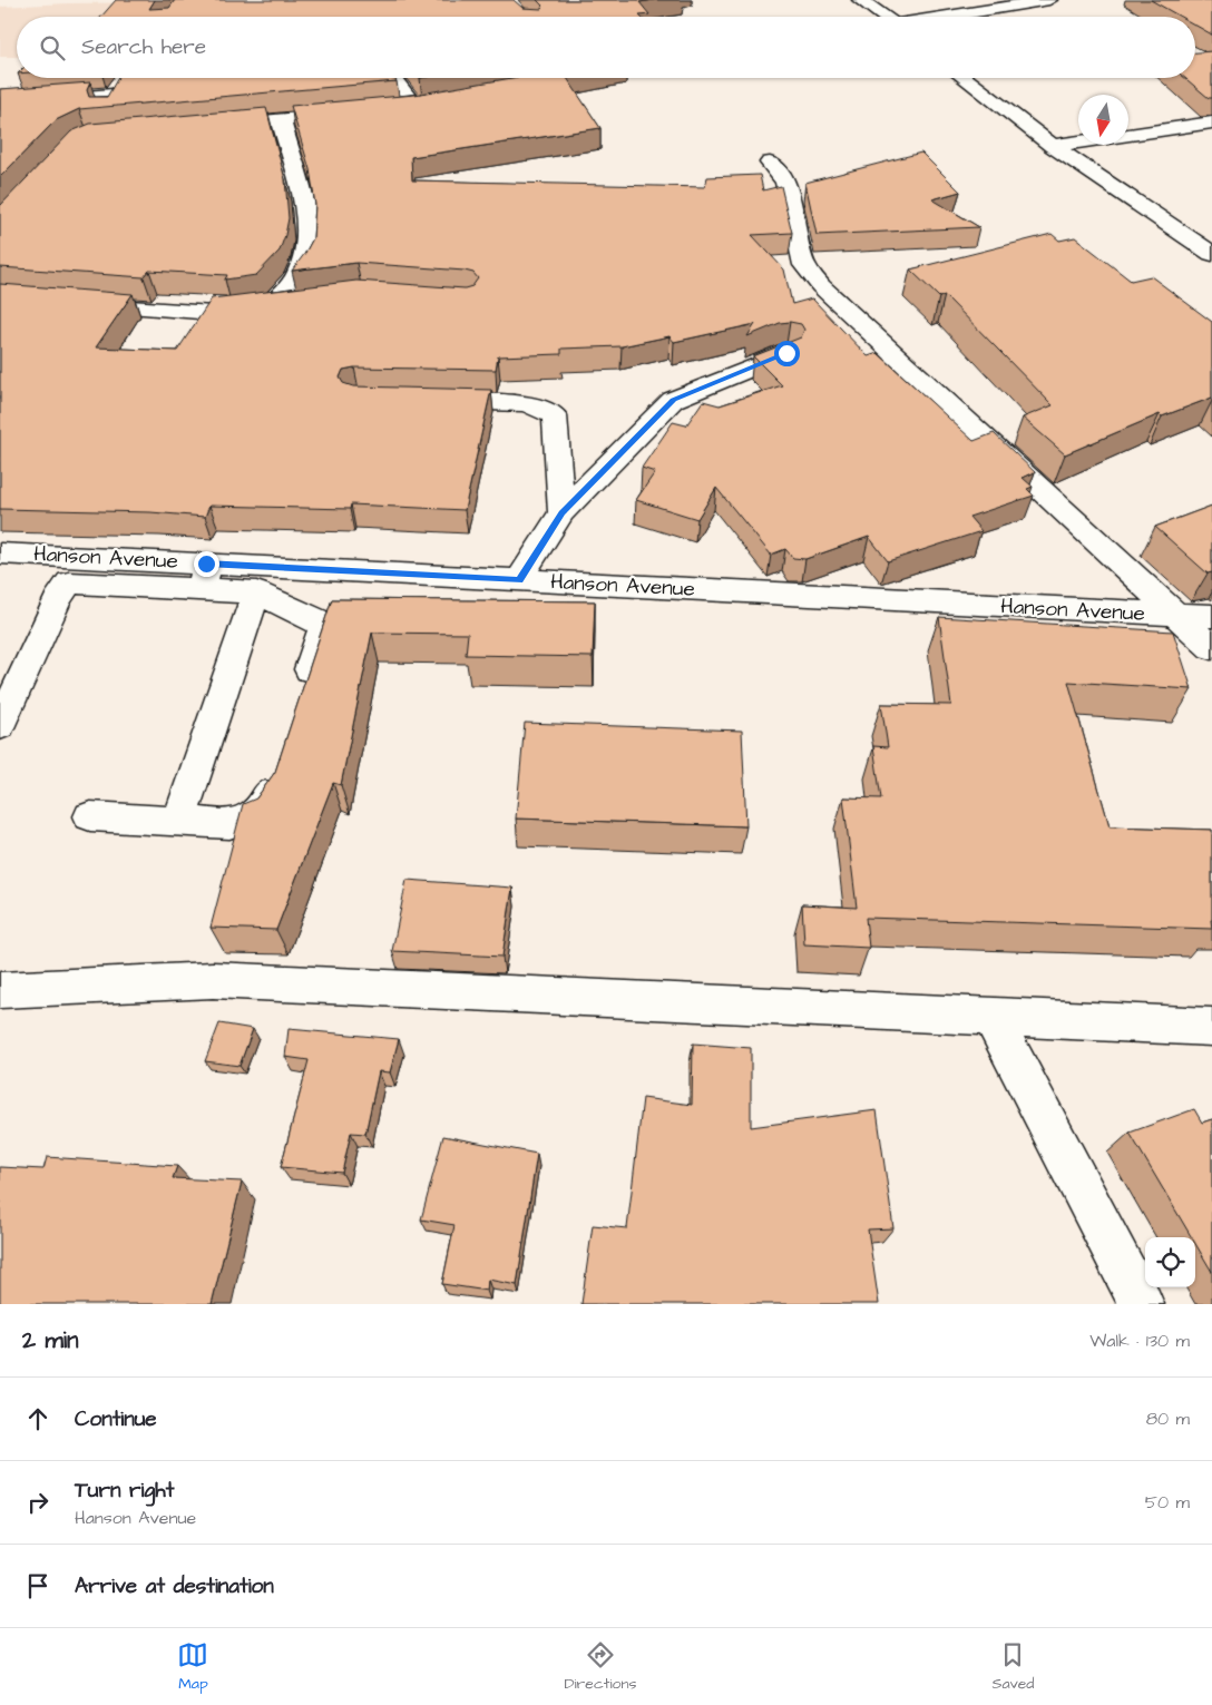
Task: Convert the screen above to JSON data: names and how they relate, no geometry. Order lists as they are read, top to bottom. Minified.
{"streets":{"street":["Hanson Avenue"]},"north":"bottom","page":{"search":"Search here","heading":["2 min","Walk · 130 m"],"list":[["Continue","80 m"],["Turn right","Hanson Avenue","50 m"],"Arrive at destination"],"nav":["Map","Directions","Saved"]}}
